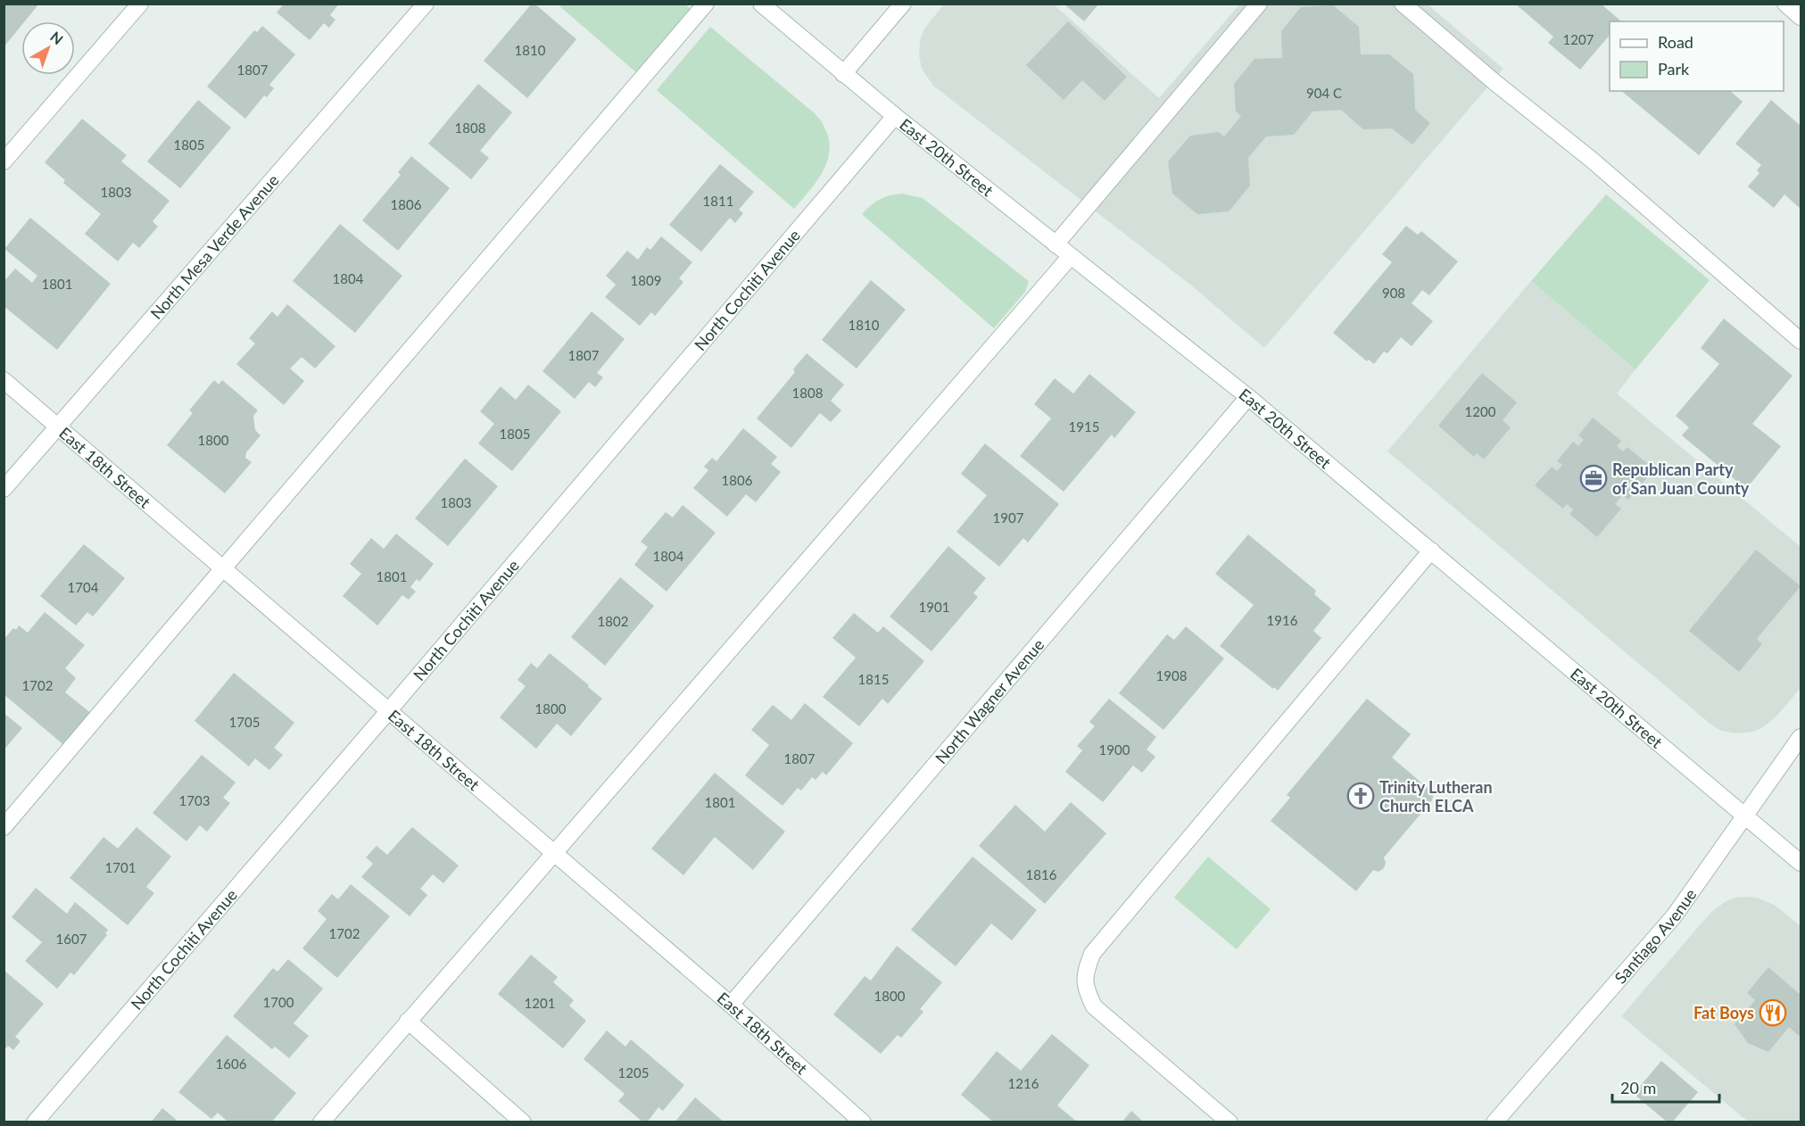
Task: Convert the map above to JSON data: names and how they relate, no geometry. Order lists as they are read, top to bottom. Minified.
{"streets":{"street":["East 20th Street","North Mesa Verde Avenue","North Cochiti Avenue","East 18th Street","North Wagner Avenue","Santiago Avenue"]},"crossings":[["East 20th Street","North Cochiti Avenue"],["East 20th Street","North Wagner Avenue"],["East 20th Street","Santiago Avenue"],["North Mesa Verde Avenue","East 18th Street"],["North Cochiti Avenue","East 18th Street"],["East 18th Street","North Wagner Avenue"]],"places":{"office":["Republican Party of San Juan County"],"church":["Trinity Lutheran Church ELCA"],"restaurant":["Fat Boys"]},"house_numbers":["1207","1810","1807","904 C","1808","1805","1803","1811","1806","1804","1809","1801","908","1810","1807","1808","1200","1915","1805","1800","1806","1803","1907","1804","1801","1704","1901","1916","1802","1908","1815","1702","1800","1705","1900","1807","1703","1801","1701","1816","1702","1607","1800","1700","1201","1606","1205","1216"],"legend":["Road","Park"],"scale_bar":"20 m","north":"top right"}
